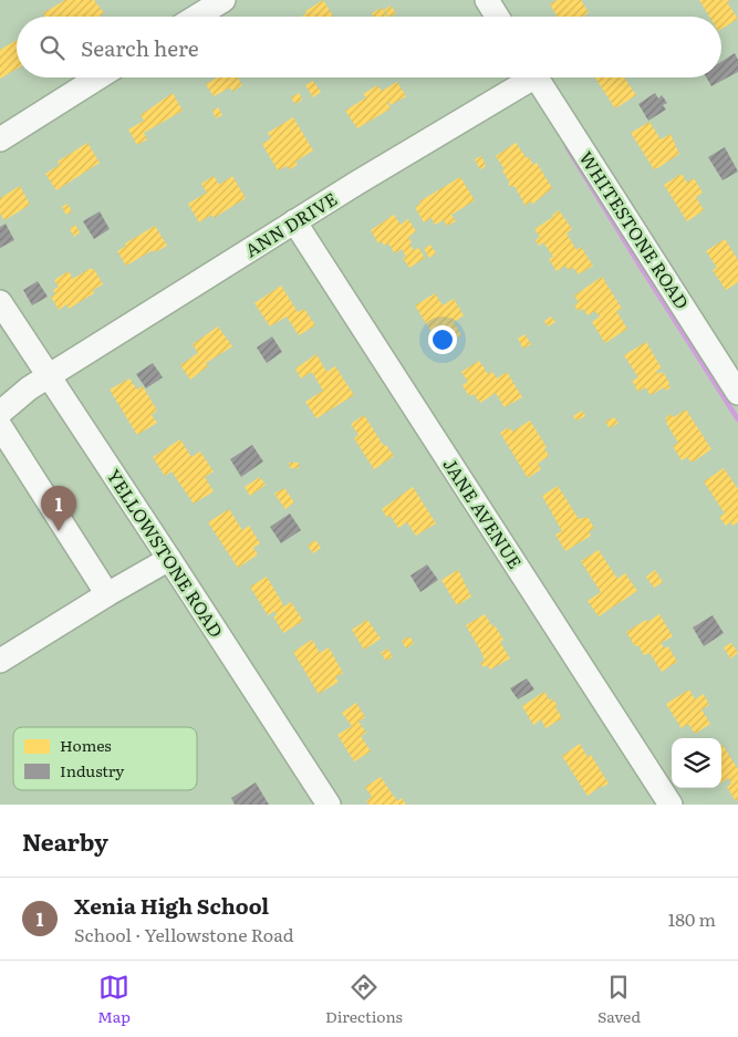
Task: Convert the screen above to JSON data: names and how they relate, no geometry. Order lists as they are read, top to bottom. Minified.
{"streets":{"street":["ANN DRIVE","WHITESTONE ROAD","JANE AVENUE","YELLOWSTONE ROAD"]},"crossings":[["ANN DRIVE","JANE AVENUE"],["ANN DRIVE","YELLOWSTONE ROAD"]],"legend":["Homes","Industry"],"page":{"search":"Search here","pins":"1","heading":"Nearby","list":[{"mark":"1","name":"Xenia High School","note":"School · Yellowstone Road","value":"180 m"}],"nav":["Map","Directions","Saved"]}}
